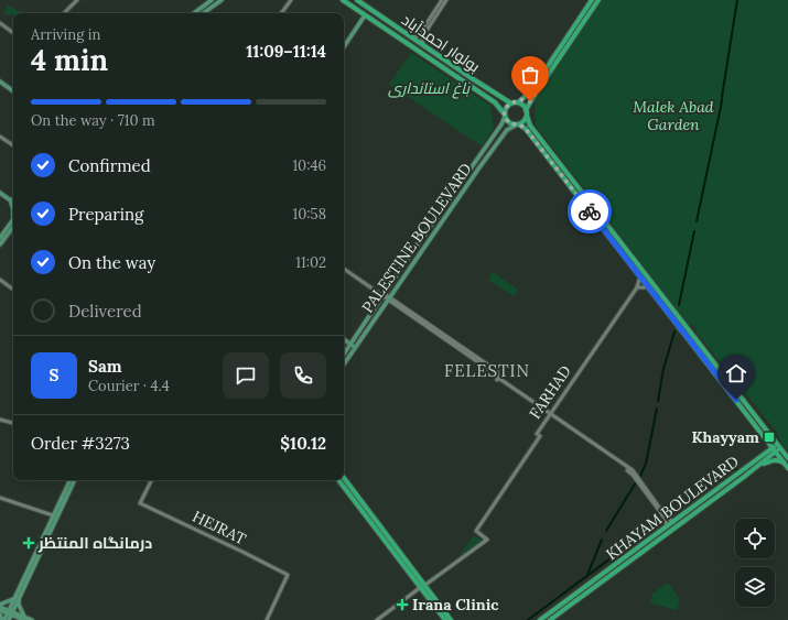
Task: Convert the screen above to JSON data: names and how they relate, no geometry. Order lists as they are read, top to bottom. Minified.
{"streets":{"main road":["بولوار احمدآباد","PALESTINE BOULEVARD","KHAYAM BOULEVARD"],"street":["FARHAD","HEJRAT"]},"crossings":[["بولوار احمدآباد","PALESTINE BOULEVARD"]],"districts":["FELESTIN"],"parks":["باغ استانداری","Malek Abad Garden"],"places":{"transit":["Khayyam"],"health":["درمانگاه المنتظر","Irana Clinic"]},"page":{"heading":["4 min","Arriving in","11:09–11:14"],"panel":["Sam","Courier · 4.4","Order #3273","$10.12"],"bar":"On the way · 710 m","list":[["Confirmed","10:46"],["Preparing","10:58"],["On the way","11:02"],"Delivered"],"round":"S"}}
